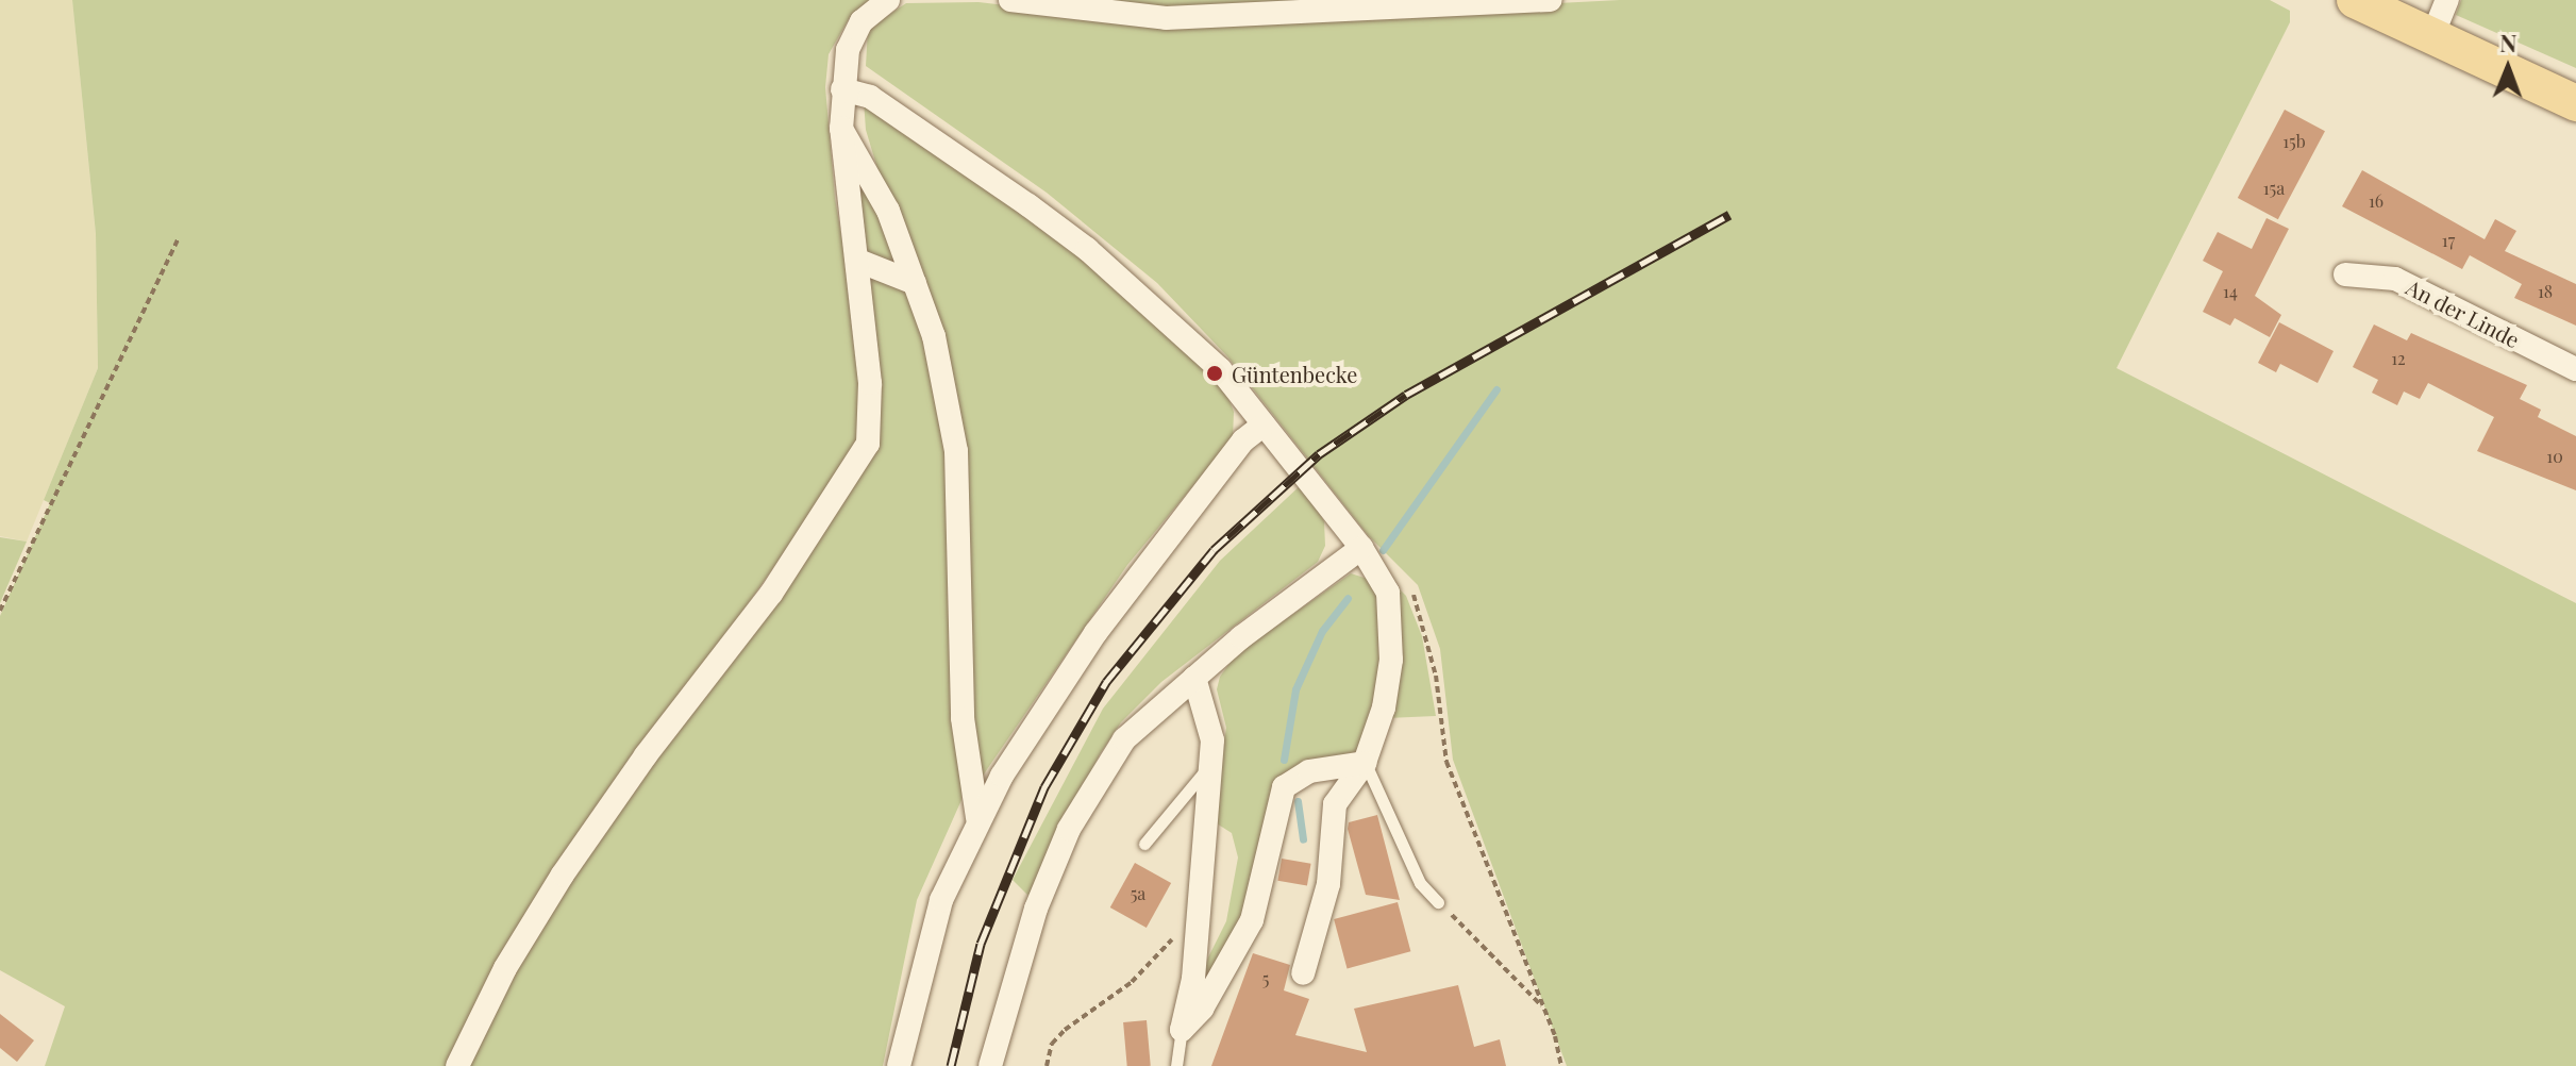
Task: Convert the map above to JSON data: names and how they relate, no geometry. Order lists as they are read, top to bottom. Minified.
{"streets":{"street":["An der Linde"]},"places":["Güntenbecke"],"house_numbers":["15b","15a","16","17","14","18","12","10","5a","5"],"north":"top"}
